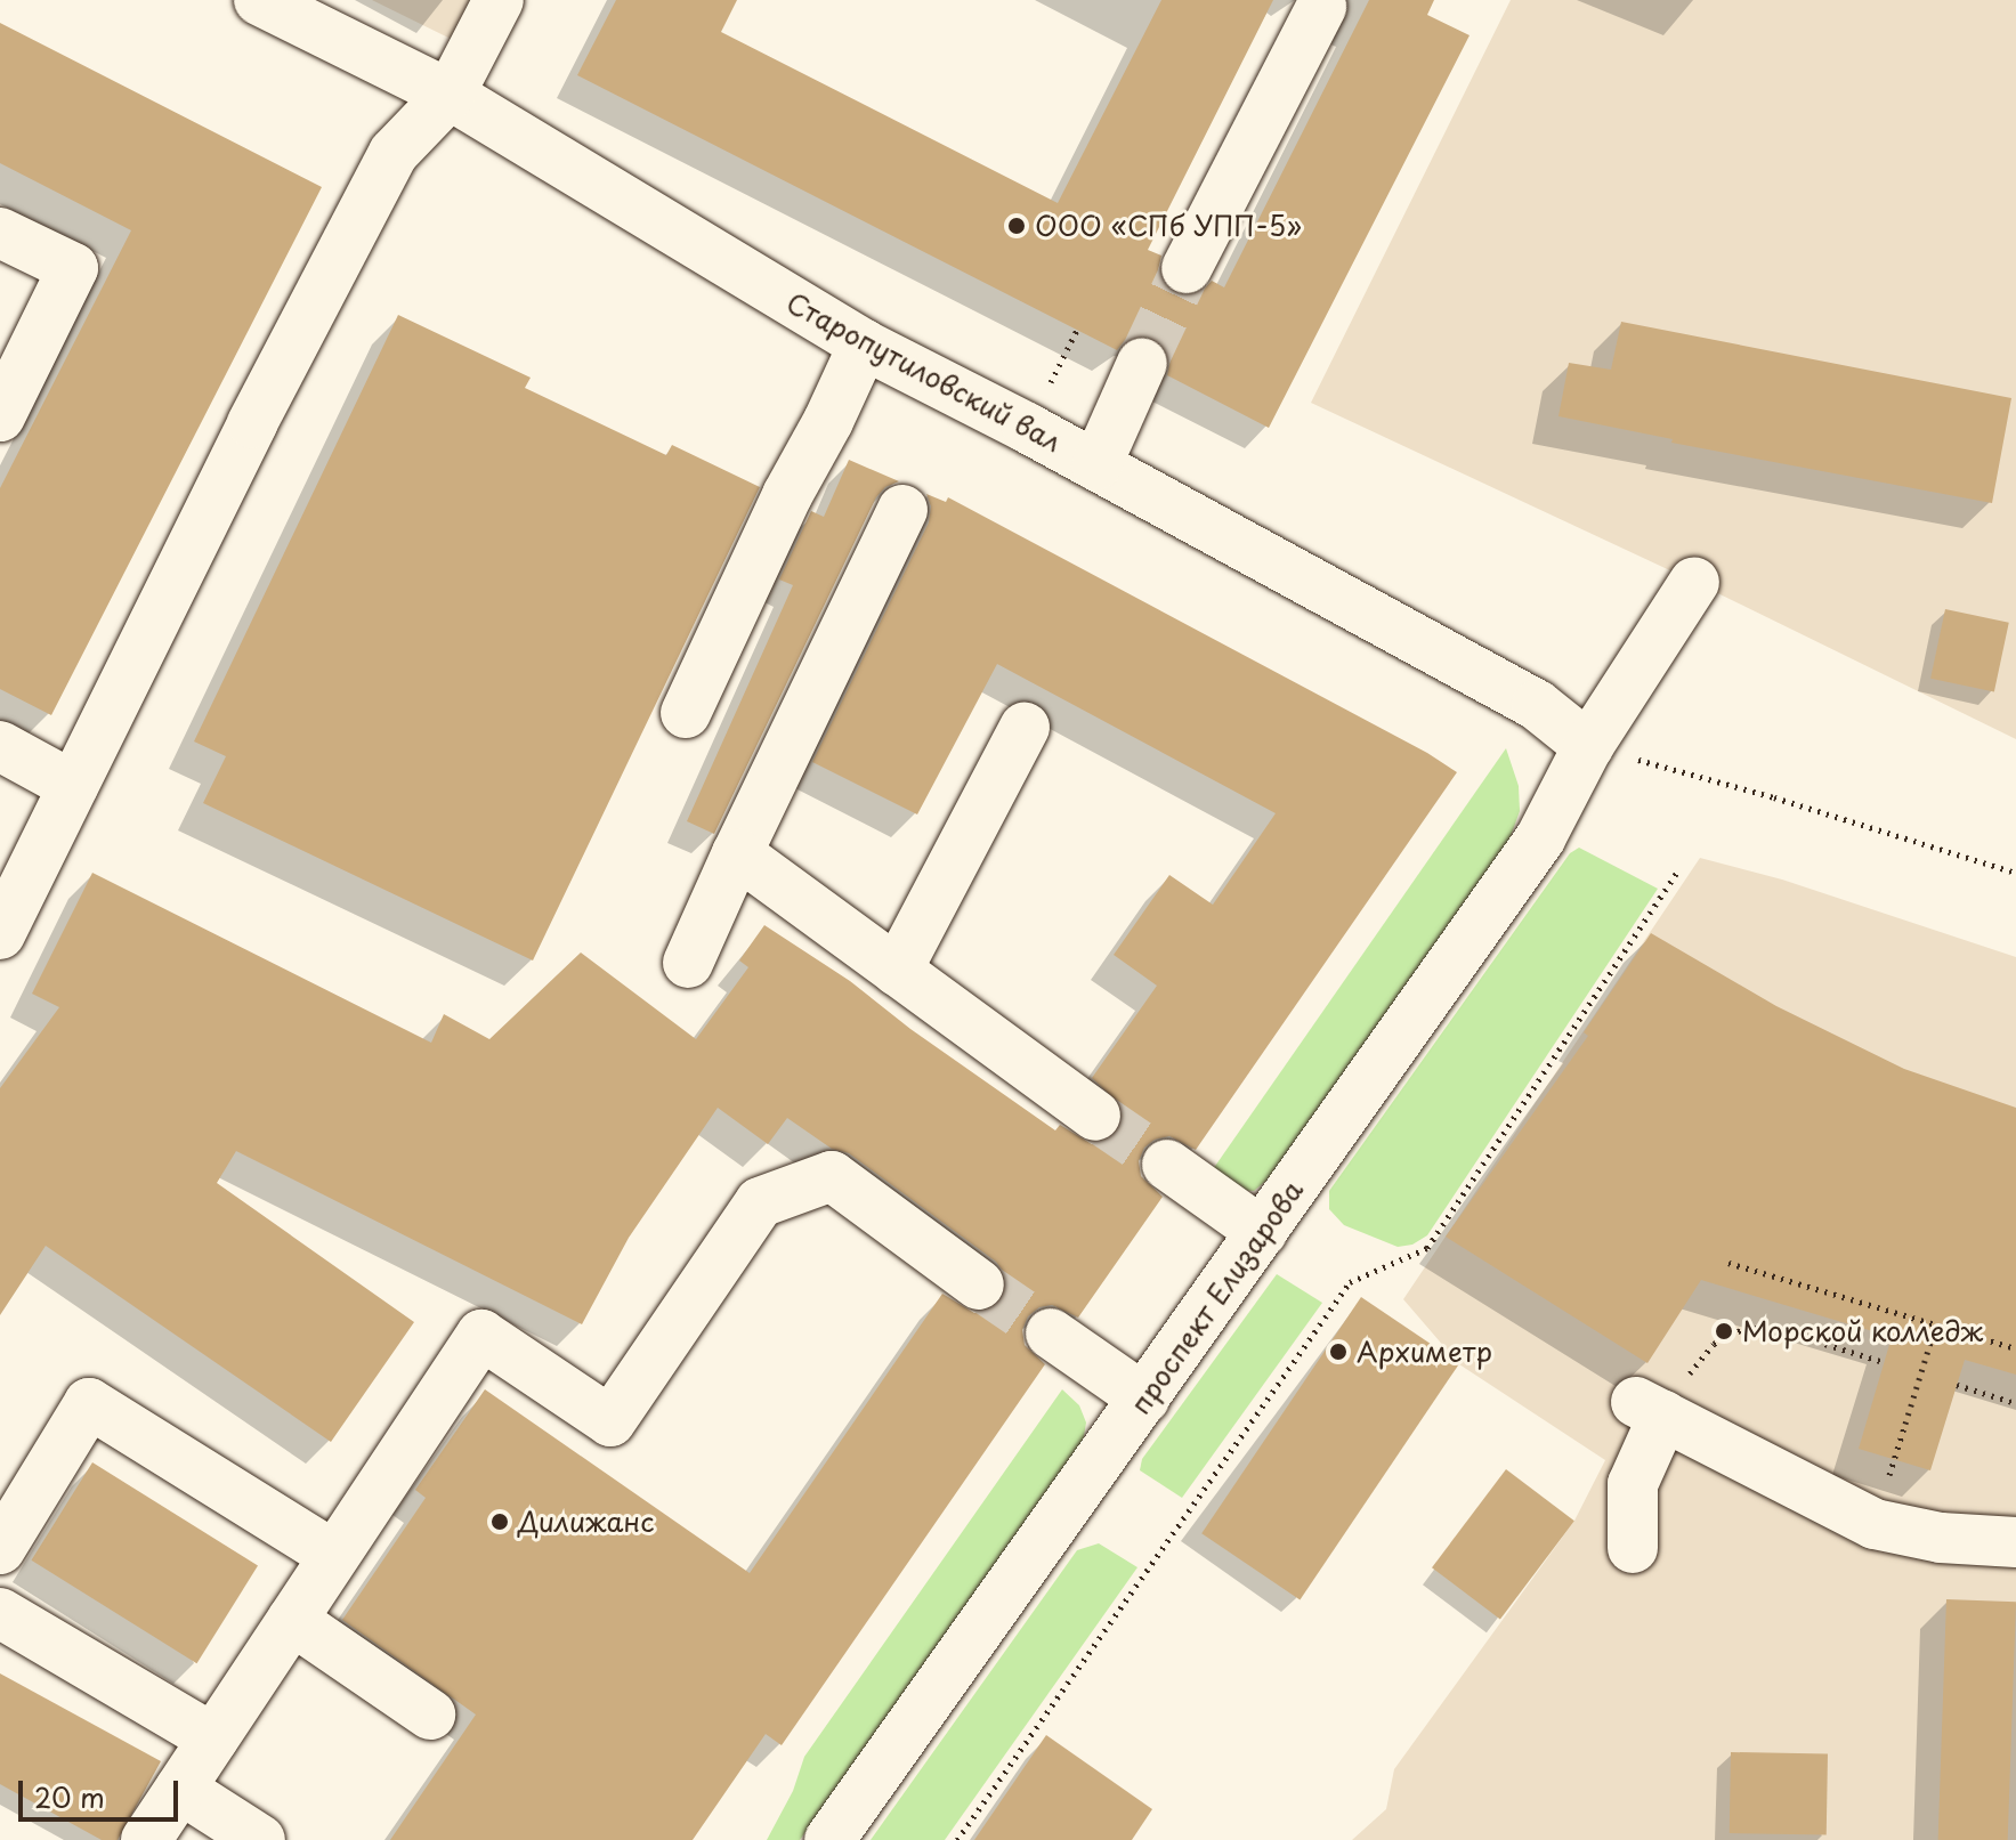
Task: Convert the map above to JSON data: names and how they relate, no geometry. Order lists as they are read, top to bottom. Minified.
{"streets":{"street":["Старопутиловский вал","проспект Елизарова"]},"crossings":[["Старопутиловский вал","проспект Елизарова"]],"places":["ООО «СПб УПП-5»","Морской колледж","Архиметр","Дилижанс"],"scale_bar":"20 m"}
